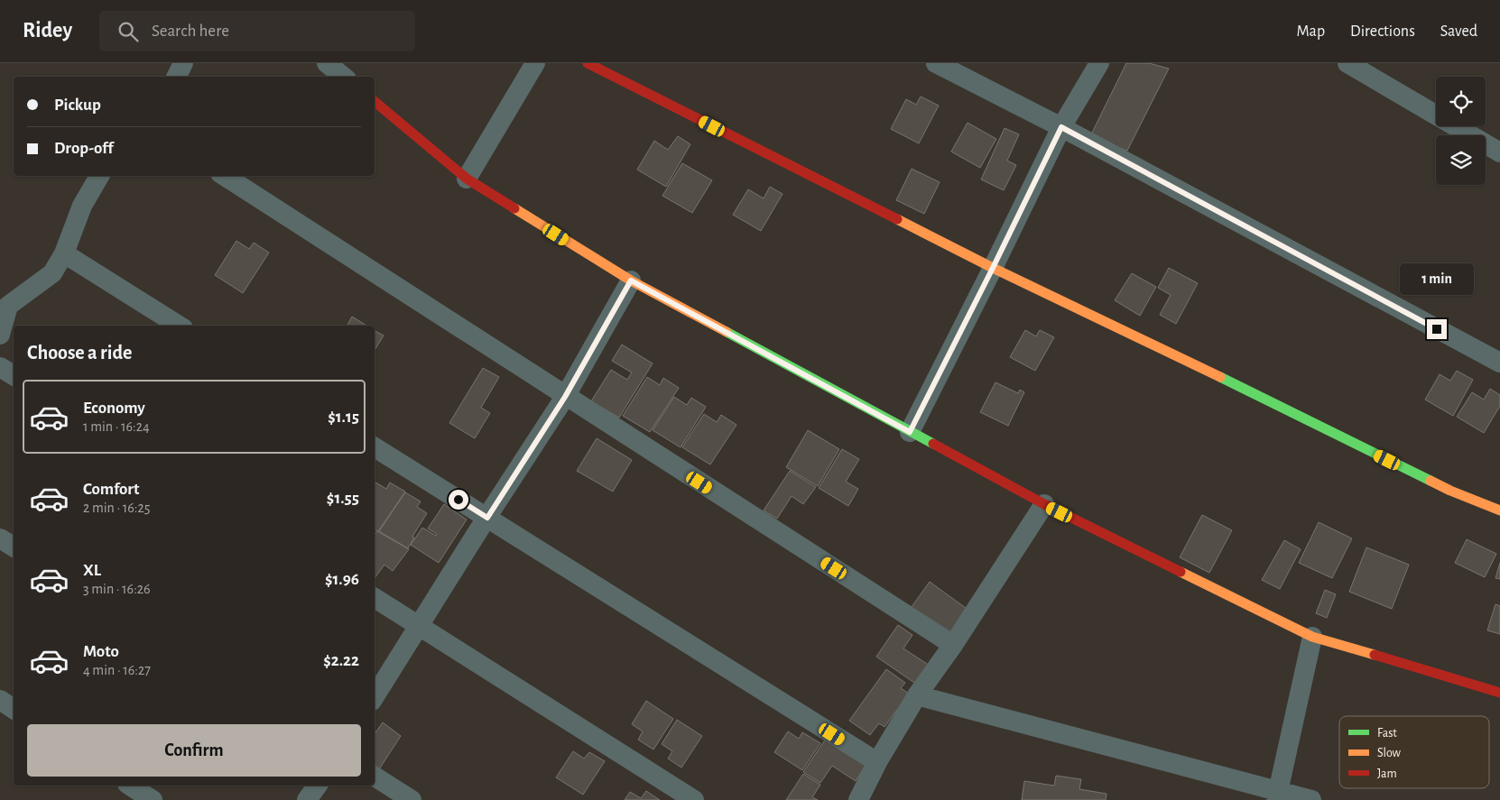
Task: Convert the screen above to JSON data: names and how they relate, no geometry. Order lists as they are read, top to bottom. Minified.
{"legend":["Fast","Slow","Jam"],"page":{"header":"Ridey","search":"Search here","nav":["Map","Directions","Saved"],"banner":["Pickup","Drop-off"],"bubble":"1 min","heading":"Choose a ride","list":[{"name":"Economy","note":"1 min · 16:24","value":"$1.15"},{"name":"Comfort","note":"2 min · 16:25","value":"$1.55"},{"name":"XL","note":"3 min · 16:26","value":"$1.96"},{"name":"Moto","note":"4 min · 16:27","value":"$2.22"}],"buttons":"Confirm"}}
